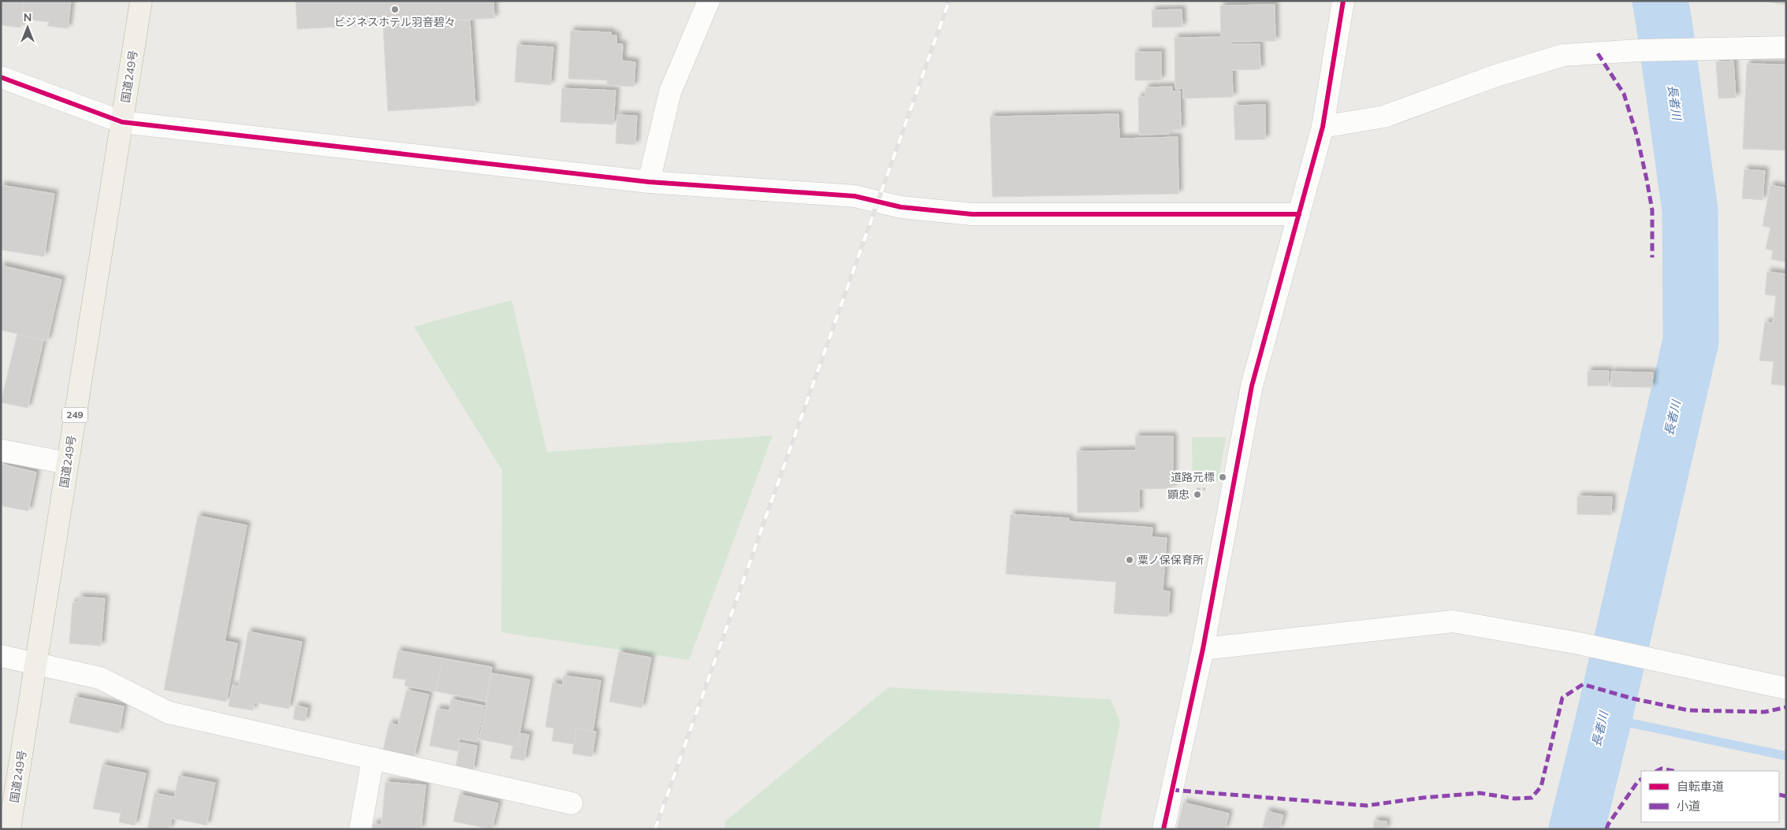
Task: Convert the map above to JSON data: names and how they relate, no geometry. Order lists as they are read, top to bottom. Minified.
{"streets":{"highway":["国道249号","249"]},"water":["長者川"],"places":["ビジネスホテル羽音碧々","道路元標","顕忠","粟ノ保保育所"],"legend":["自転車道","小道"],"north":"top"}
